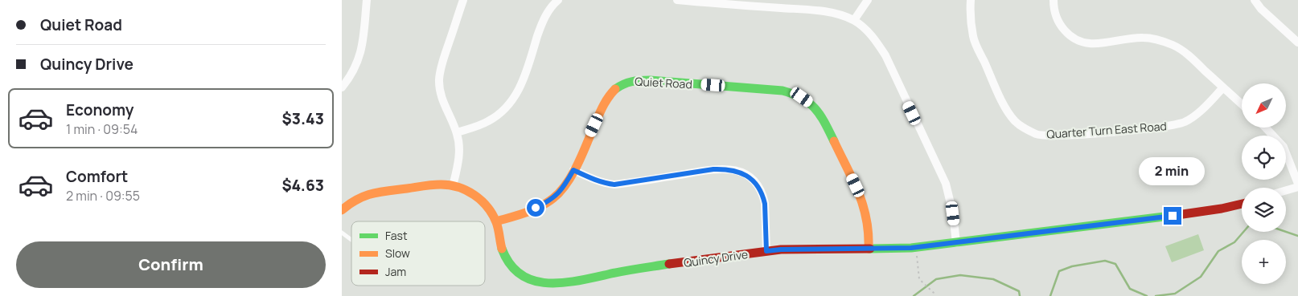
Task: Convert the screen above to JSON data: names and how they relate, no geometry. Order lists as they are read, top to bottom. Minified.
{"streets":{"street":["Quiet Road","Quarter Turn East Road","Quincy Drive"]},"crossings":[["Quiet Road","Quincy Drive"]],"legend":["Fast","Slow","Jam"],"north":"bottom left","page":{"banner":["Quiet Road","Quincy Drive"],"map_buttons":"+","list":[{"name":"Economy","note":"1 min · 09:54","value":"$3.43"},{"name":"Comfort","note":"2 min · 09:55","value":"$4.63"}],"bubble":"2 min","buttons":"Confirm"}}
